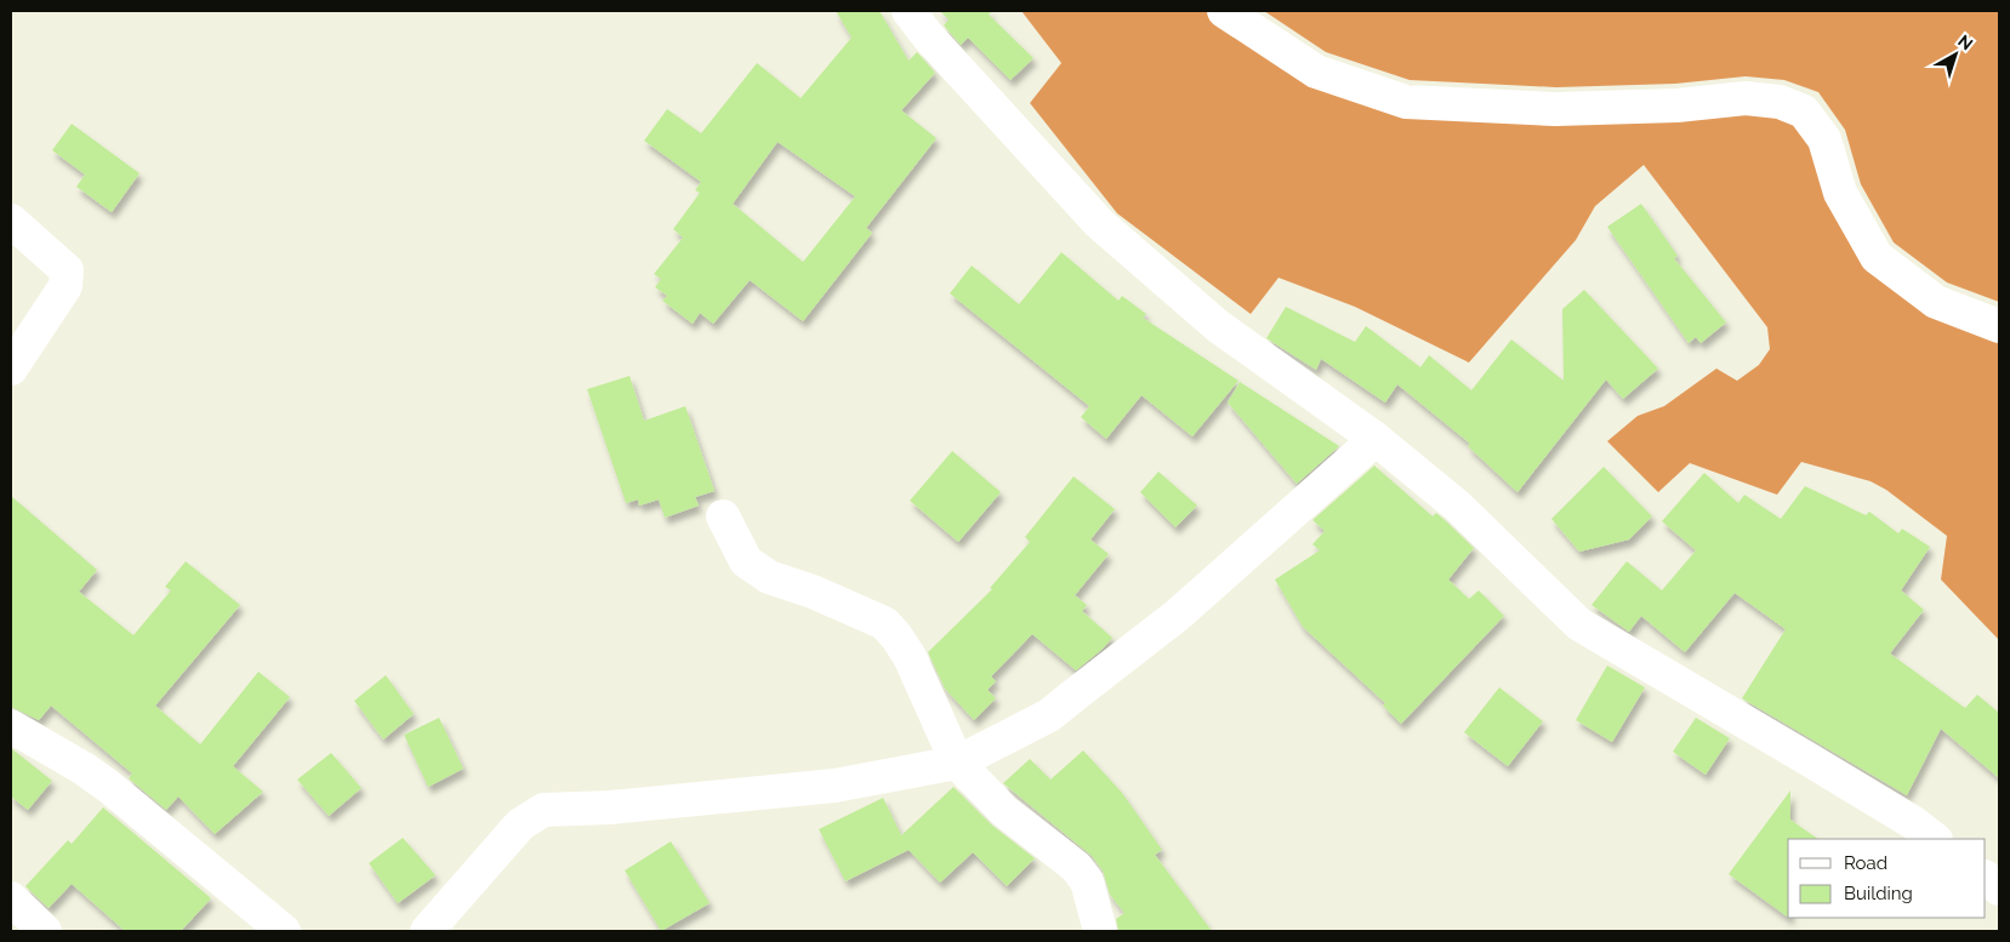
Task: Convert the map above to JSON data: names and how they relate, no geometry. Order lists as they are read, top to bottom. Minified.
{"legend":["Road","Building"],"north":"top right"}
